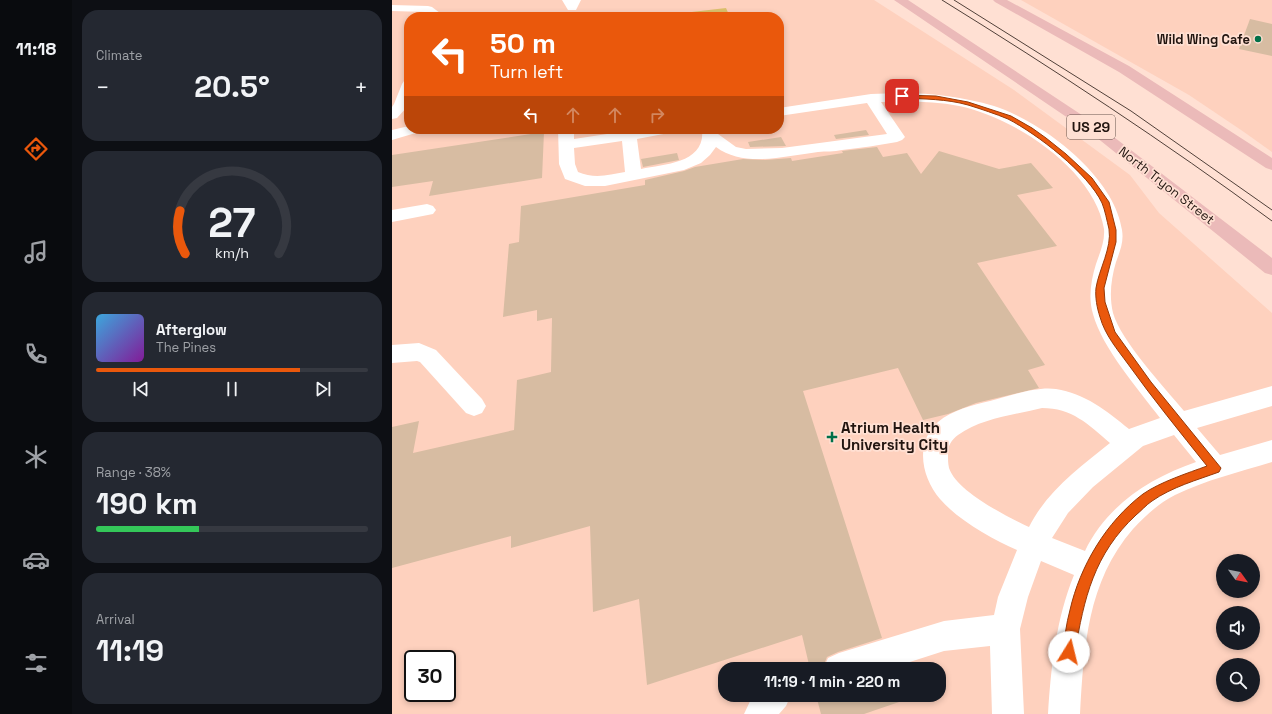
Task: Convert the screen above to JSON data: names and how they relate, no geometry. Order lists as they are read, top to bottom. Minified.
{"streets":{"main road":["US 29","North Tryon Street"]},"places":{"other":["Wild Wing Cafe"],"health":["Atrium Health University City"]},"north":"bottom right","page":{"tabs":"11:18","tile":["Climate",["Range · 38%","190 km"],["Arrival","11:19"]],"turn":["50 m","Turn left"],"heat":["−","20.5°","+"],"song":["Afterglow","The Pines"],"limit":"30","trip":"11:19 · 1 min · 220 m","gauge":["27","km/h"]}}
